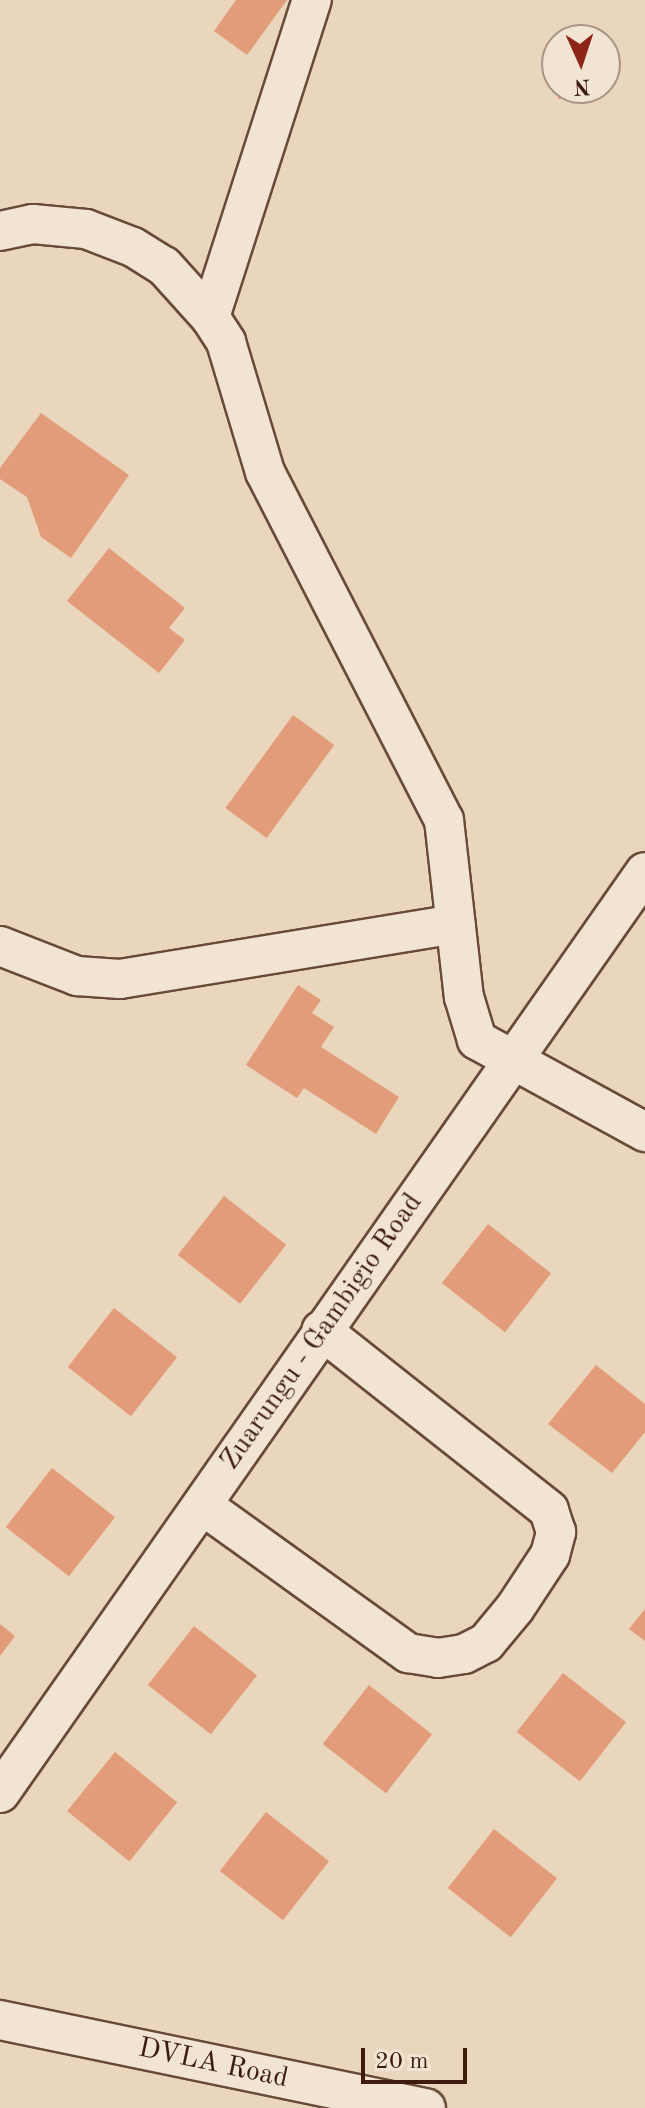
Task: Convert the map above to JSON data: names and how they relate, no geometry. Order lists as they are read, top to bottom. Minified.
{"streets":{"street":["Zuarungu - Gambigio Road","DVLA Road"]},"scale_bar":"20 m","north":"bottom"}
